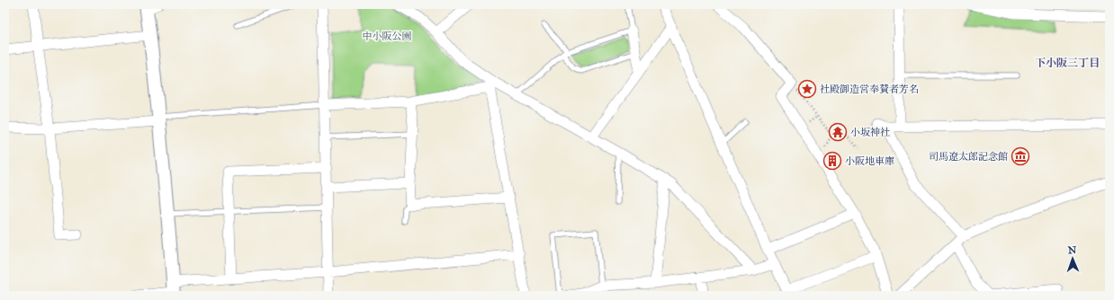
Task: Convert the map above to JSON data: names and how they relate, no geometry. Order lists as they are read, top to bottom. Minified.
{"districts":["下小阪三丁目"],"parks":["中小阪公園"],"places":{"place":["社殿御造営奉賛者芳名"],"temple":["小坂神社"],"museum":["司馬遼太郎記念館"],"building":["小阪地車庫"]},"north":"top"}
